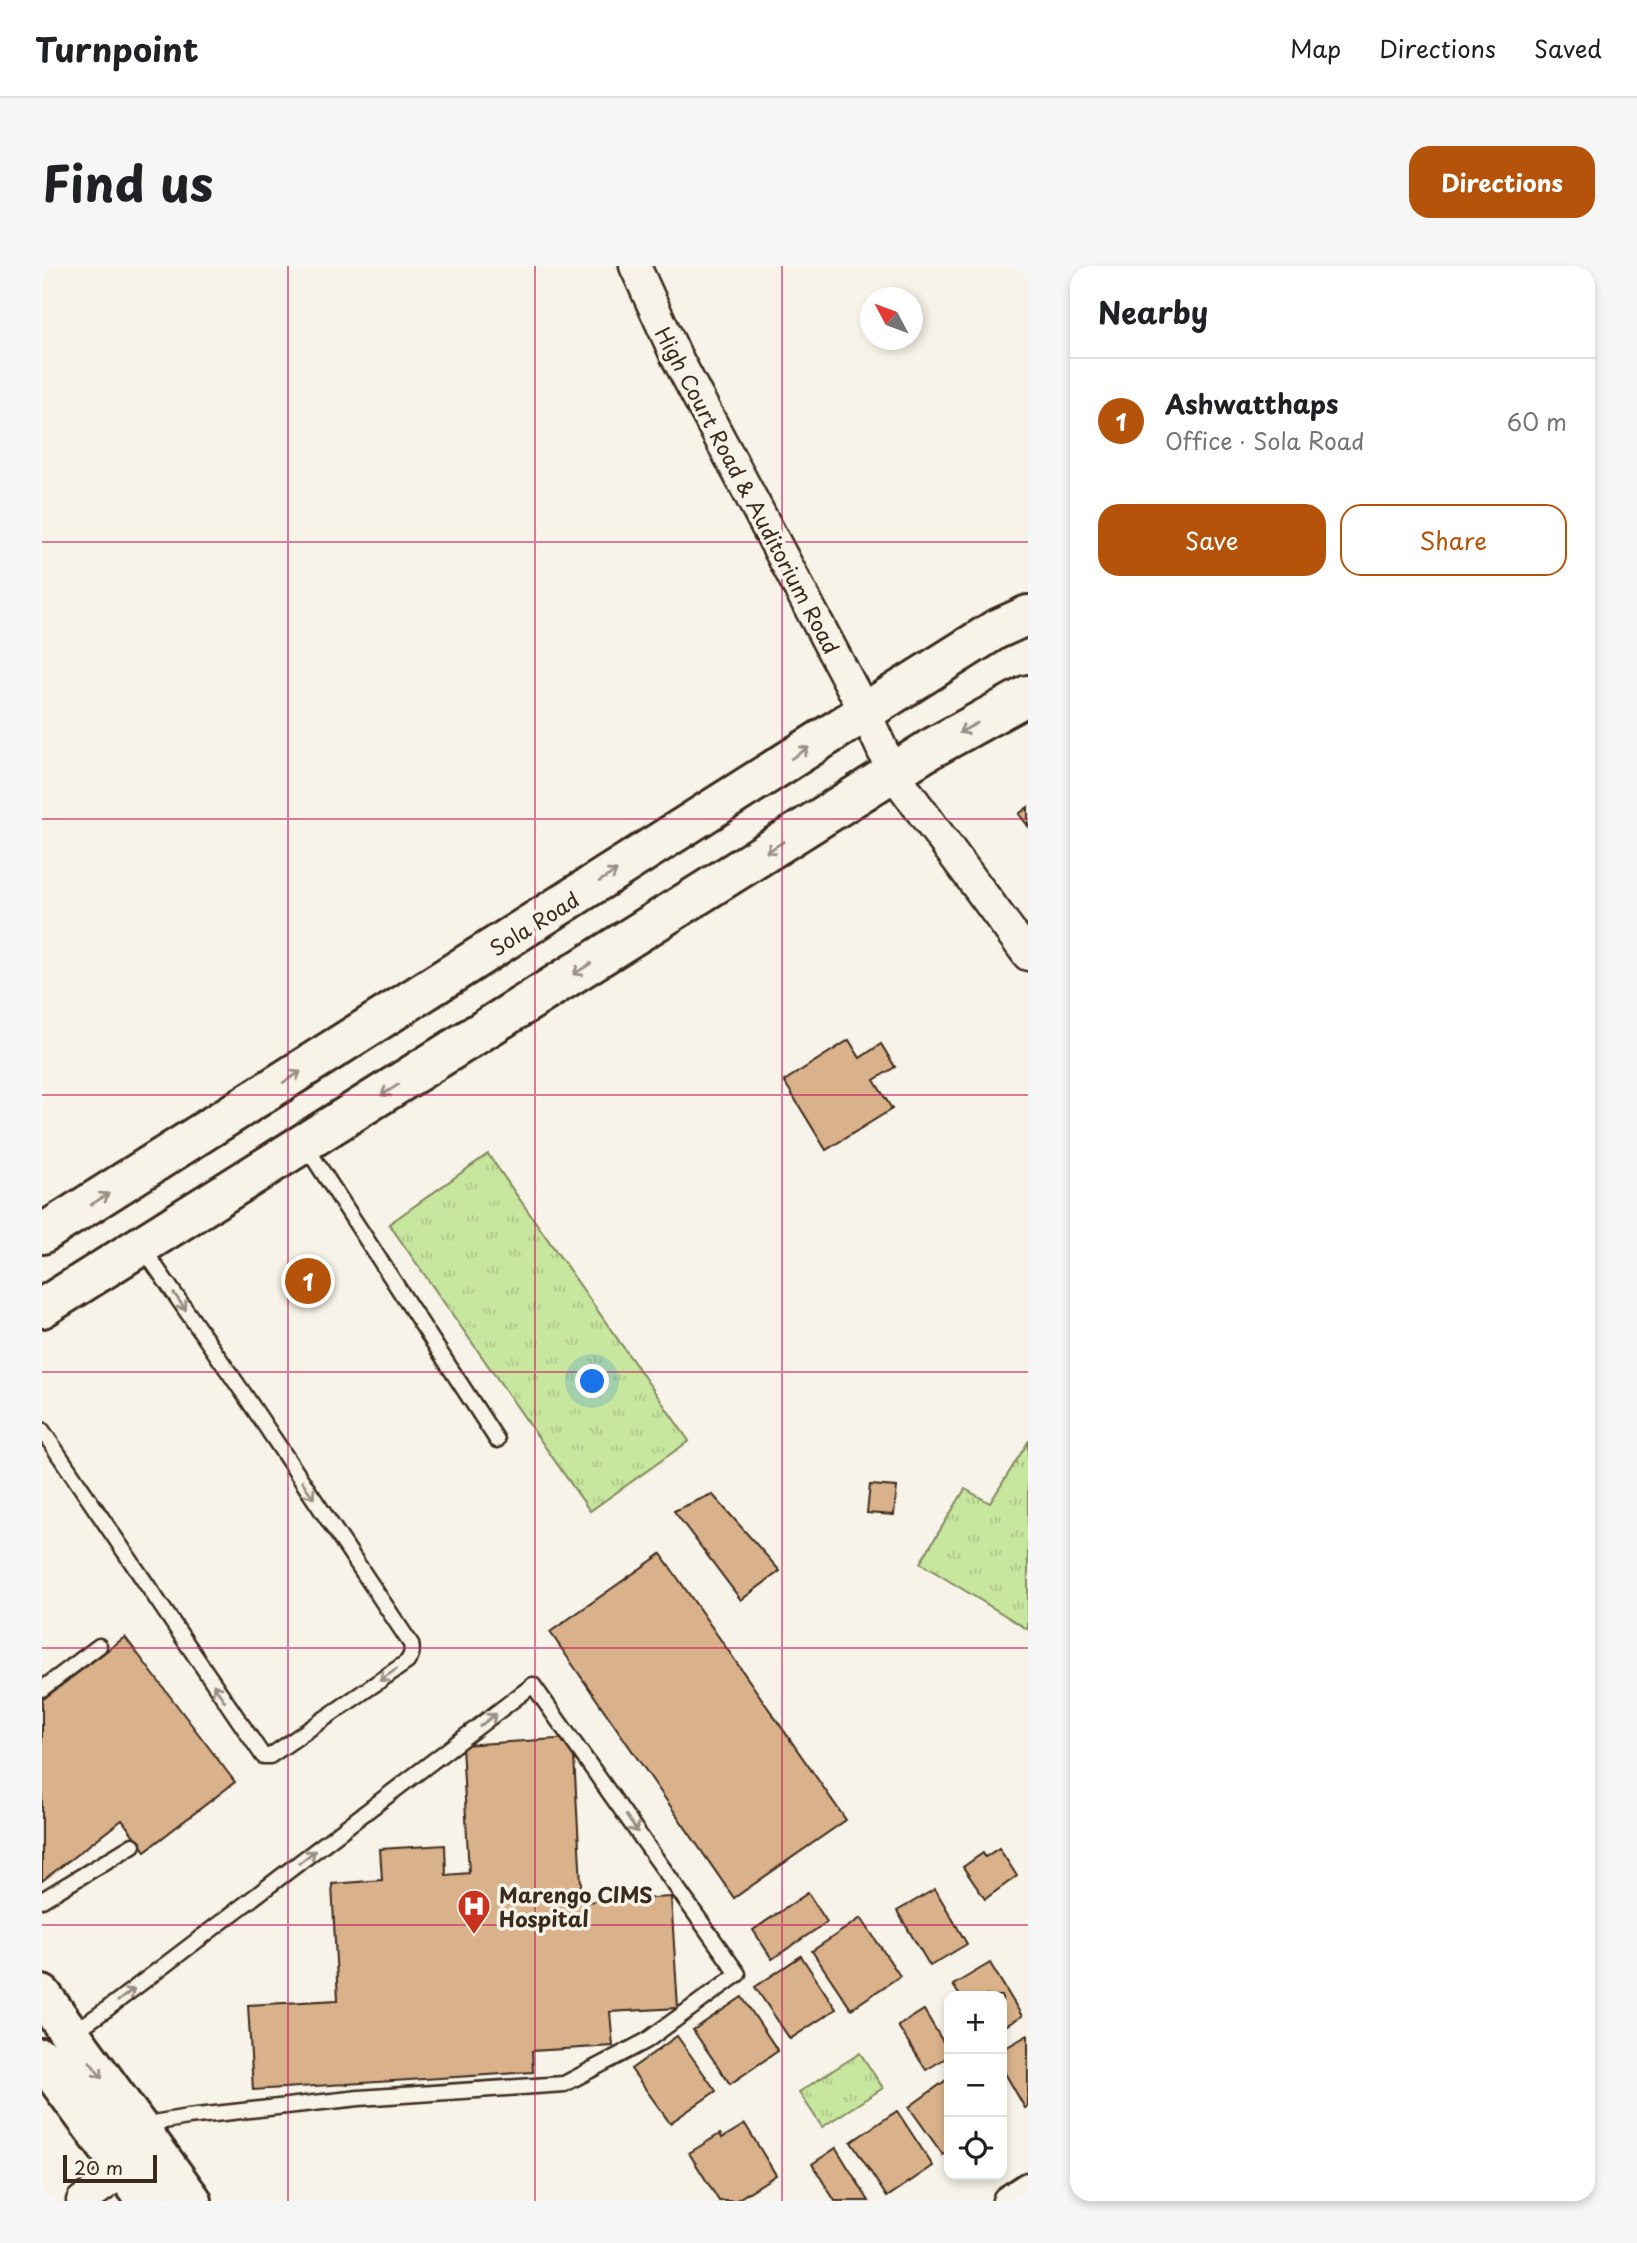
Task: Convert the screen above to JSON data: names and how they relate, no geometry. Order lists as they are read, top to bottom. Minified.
{"streets":{"main road":["Sola Road"],"street":["High Court Road & Auditorium Road"]},"crossings":[["High Court Road & Auditorium Road","Sola Road"]],"places":{"hospital":["Marengo CIMS Hospital"]},"scale_bar":"20 m","north":"top left","page":{"header":"Turnpoint","nav":["Map","Directions","Saved"],"title":"Find us","buttons":["Directions",["Save","Share"]],"heading":"Nearby","list":[{"mark":"1","name":"Ashwatthaps","note":"Office · Sola Road","value":"60 m"}],"pins":"1","map_buttons":["+","−"],"scale":"20 m"}}
